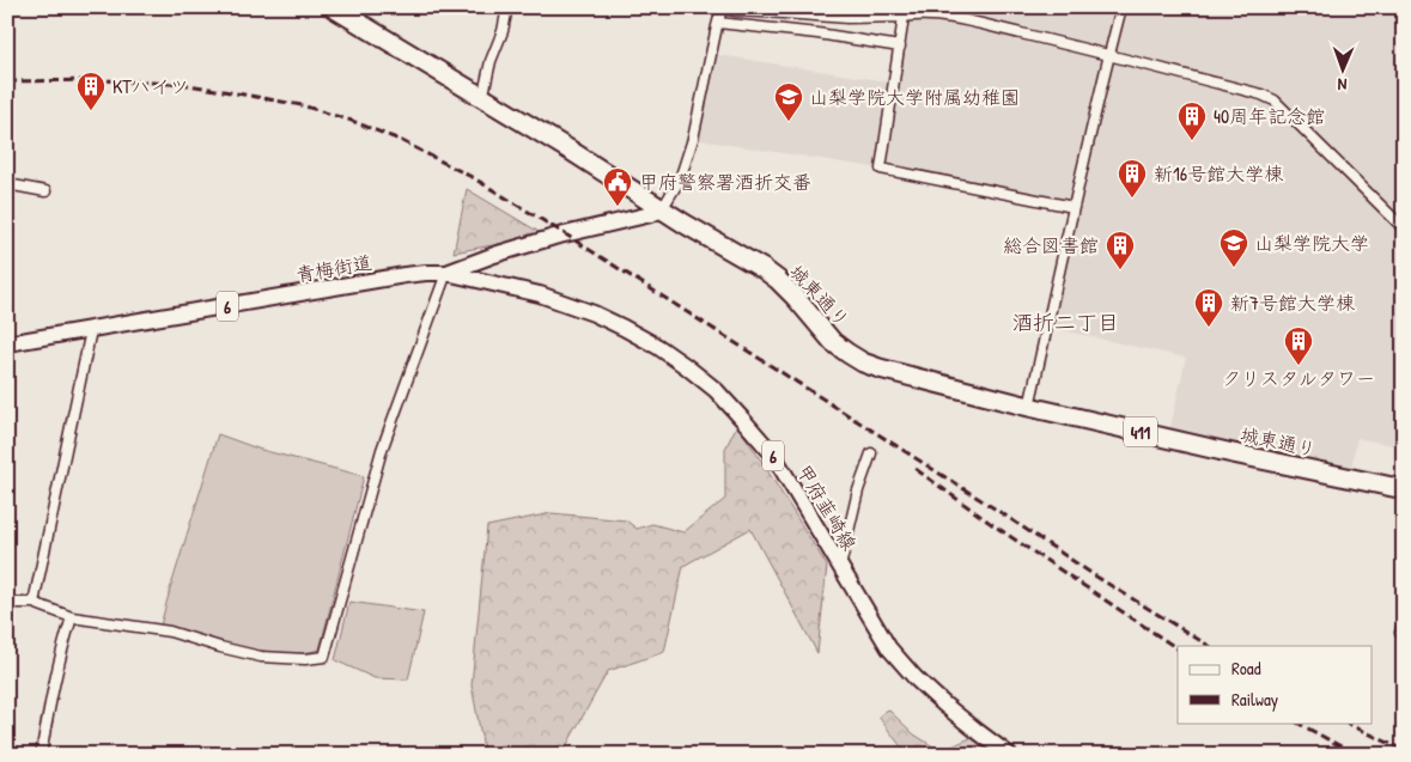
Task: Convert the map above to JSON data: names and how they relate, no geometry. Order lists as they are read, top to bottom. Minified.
{"streets":{"highway":["城東通り","411"],"main road":["青梅街道","6","甲府韮崎線"]},"crossings":[["青梅街道","城東通り"],["青梅街道","甲府韮崎線"]],"districts":["酒折二丁目"],"places":{"building":["KTハイツ","40周年記念館","新16号館大学棟","総合図書館","新7号館大学棟","クリスタルタワー"],"school or university":["山梨学院大学附属幼稚園","山梨学院大学"],"public building":["甲府警察署酒折交番"]},"legend":["Road","Railway"],"north":"bottom"}
